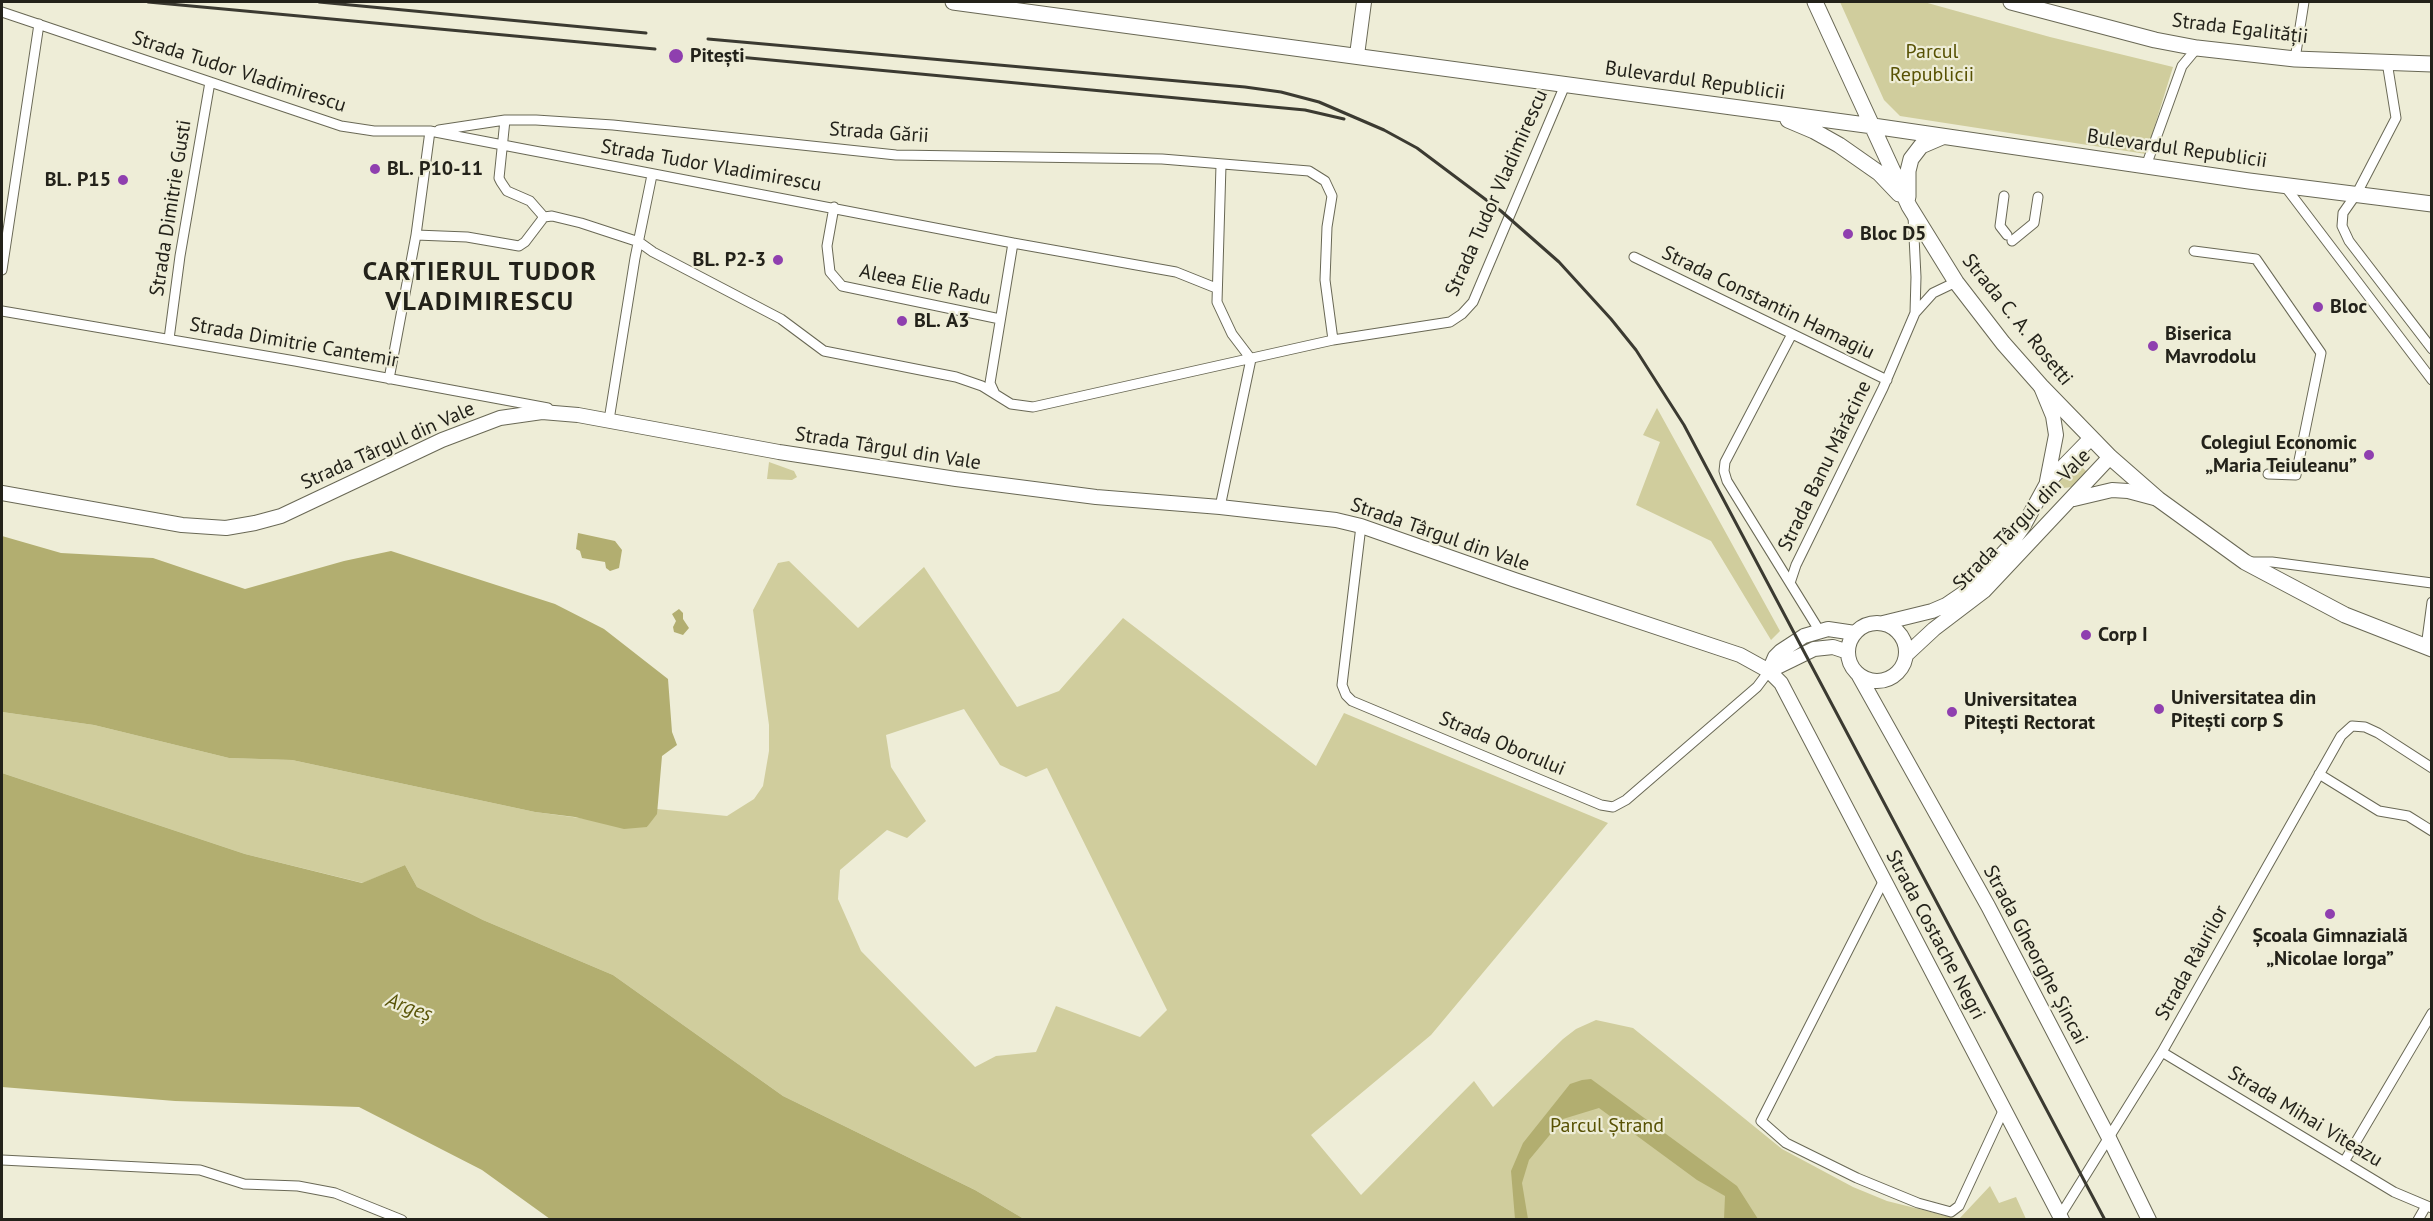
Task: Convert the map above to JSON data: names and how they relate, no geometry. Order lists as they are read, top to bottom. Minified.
{"streets":{"main road":["Strada Egalității","Bulevardul Republicii","Strada C. A. Rosetti","Strada Târgul din Vale","Strada Costache Negri","Strada Gheorghe Șincai"],"street":["Strada Tudor Vladimirescu","Strada Gării","Strada Dimitrie Gusti","Aleea Elie Radu","Strada Constantin Hamagiu","Strada Dimitrie Cantemir","Strada Banu Mărăcine","Strada Oborului","Strada Râurilor","Strada Mihai Viteazu"]},"crossings":[["Strada Tudor Vladimirescu","Bulevardul Republicii"],["Strada Tudor Vladimirescu","Strada Gării"],["Strada Tudor Vladimirescu","Strada Dimitrie Gusti"],["Strada Tudor Vladimirescu","Aleea Elie Radu"],["Bulevardul Republicii","Strada C. A. Rosetti"],["Strada Dimitrie Gusti","Strada Dimitrie Cantemir"],["Strada Constantin Hamagiu","Strada Banu Mărăcine"],["Strada C. A. Rosetti","Strada Târgul din Vale"],["Strada C. A. Rosetti","Strada Banu Mărăcine"],["Strada Dimitrie Cantemir","Strada Târgul din Vale"],["Strada Târgul din Vale","Strada Oborului"],["Strada Târgul din Vale","Strada Costache Negri"],["Strada Târgul din Vale","Strada Gheorghe Șincai"],["Strada Oborului","Strada Costache Negri"],["Strada Costache Negri","Strada Râurilor"],["Strada Gheorghe Șincai","Strada Râurilor"],["Strada Râurilor","Strada Mihai Viteazu"]],"districts":["CARTIERUL TUDOR VLADIMIRESCU"],"water":["Argeș"],"parks":["Parcul Republicii","Parcul Ștrand"],"places":["Pitești","BL. P10-11","BL. P15","Bloc D5","BL. P2-3","Bloc","BL. A3","Biserica Mavrodolu","Colegiul Economic „Maria Teiuleanu”","Corp I","Universitatea din Pitești corp S","Universitatea Pitești Rectorat","Școala Gimnazială „Nicolae Iorga”"]}
